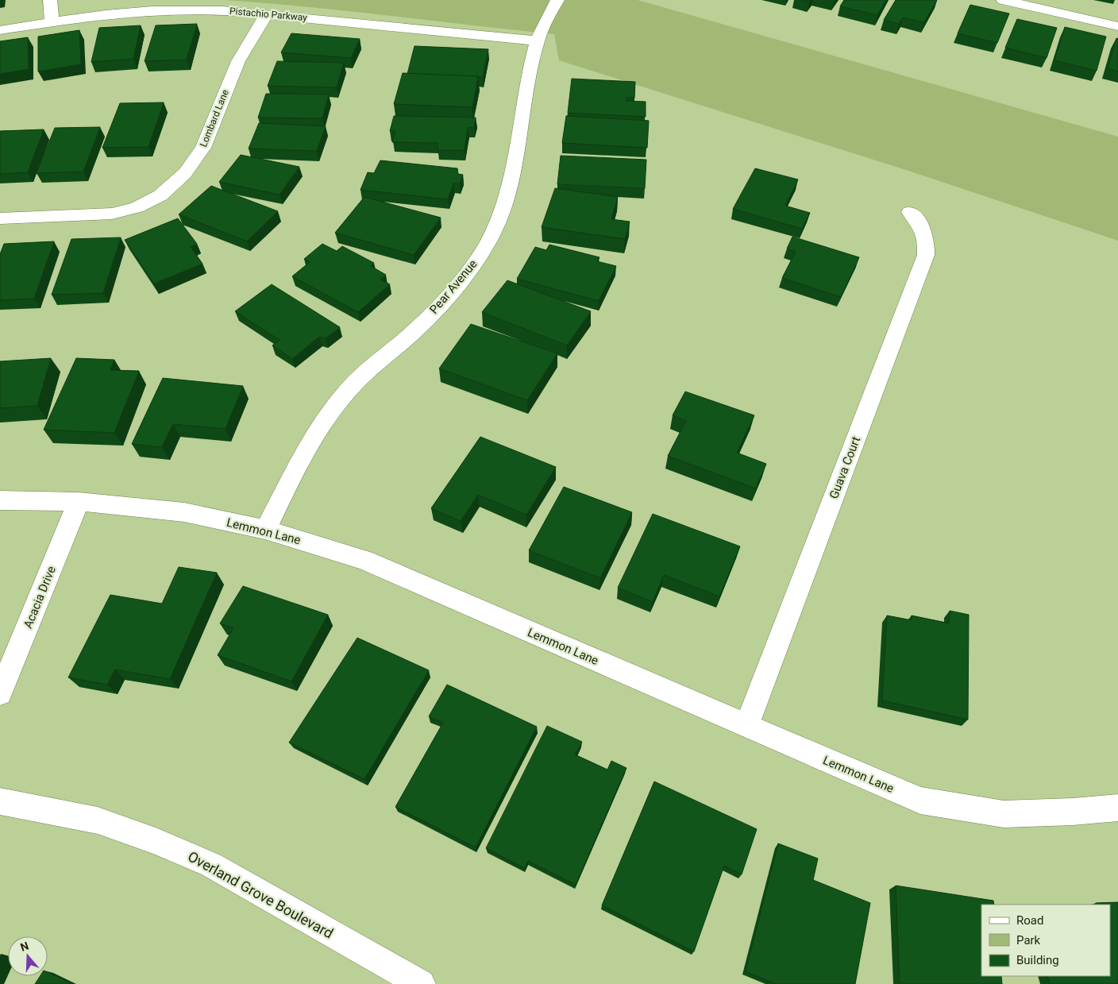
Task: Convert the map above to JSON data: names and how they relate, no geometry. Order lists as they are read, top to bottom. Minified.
{"streets":{"street":["Pistachio Parkway","Lombard Lane","Pear Avenue","Guava Court","Lemmon Lane","Acacia Drive","Overland Grove Boulevard"]},"crossings":[["Pistachio Parkway","Lombard Lane"],["Pistachio Parkway","Pear Avenue"],["Pear Avenue","Lemmon Lane"],["Guava Court","Lemmon Lane"],["Lemmon Lane","Acacia Drive"]],"legend":["Road","Park","Building"],"north":"top"}
